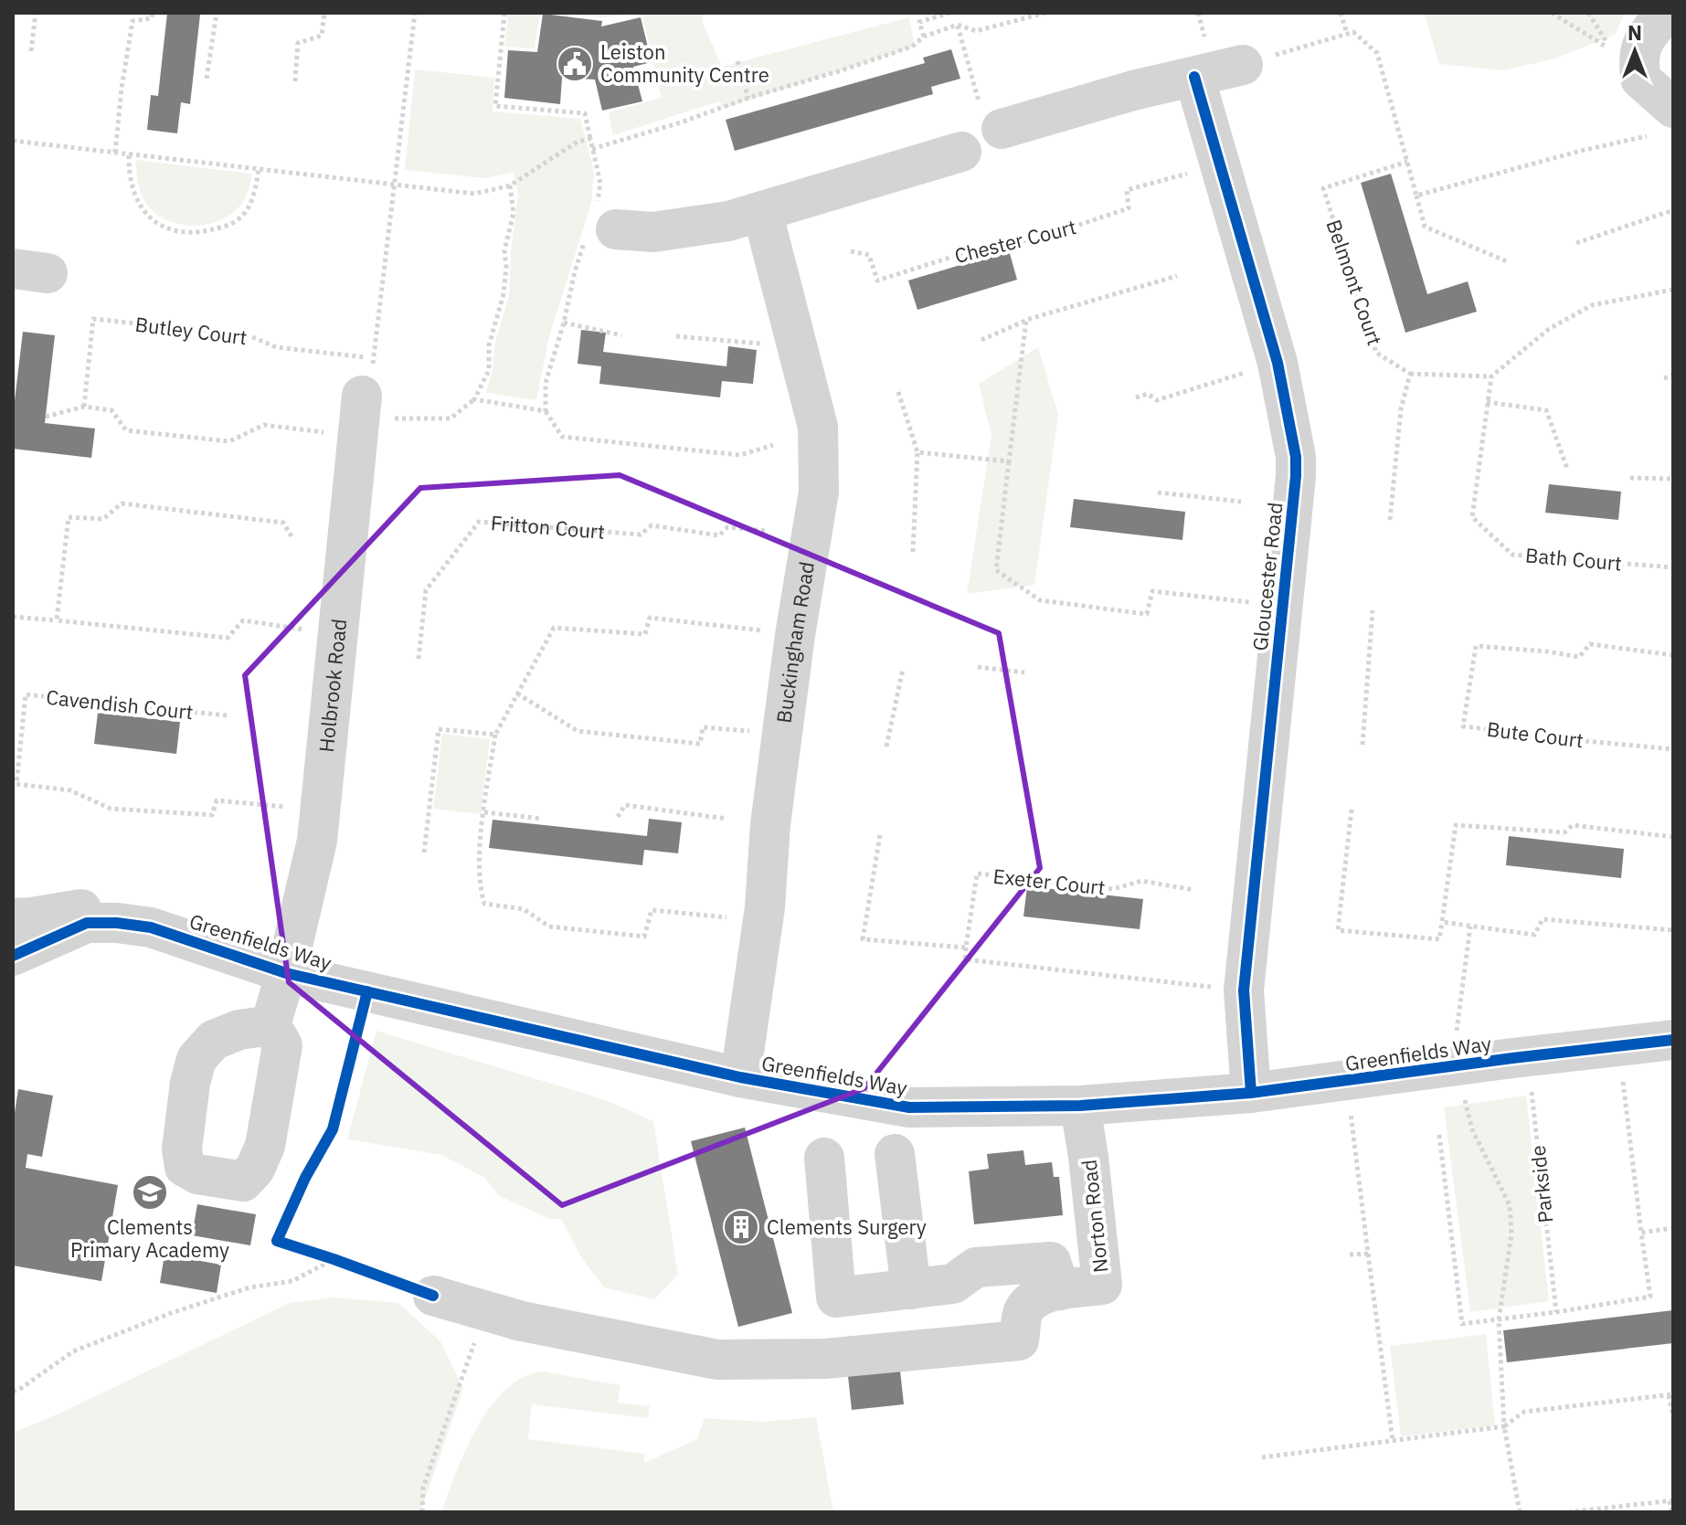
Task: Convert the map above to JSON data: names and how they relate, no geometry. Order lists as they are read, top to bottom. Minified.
{"streets":{"street":["Gloucester Road","Buckingham Road","Holbrook Road","Greenfields Way","Norton Road"],"path":["Chester Court","Belmont Court","Butley Court","Fritton Court","Bath Court","Cavendish Court","Bute Court","Exeter Court","Parkside"]},"crossings":[["Chester Court","Gloucester Road"],["Gloucester Road","Greenfields Way"],["Buckingham Road","Greenfields Way"],["Holbrook Road","Cavendish Court"],["Holbrook Road","Greenfields Way"],["Greenfields Way","Parkside"],["Greenfields Way","Norton Road"]],"places":{"public building":["Leiston Community Centre"],"school or university":["Clements Primary Academy"],"building":["Clements Surgery"]},"north":"top"}
